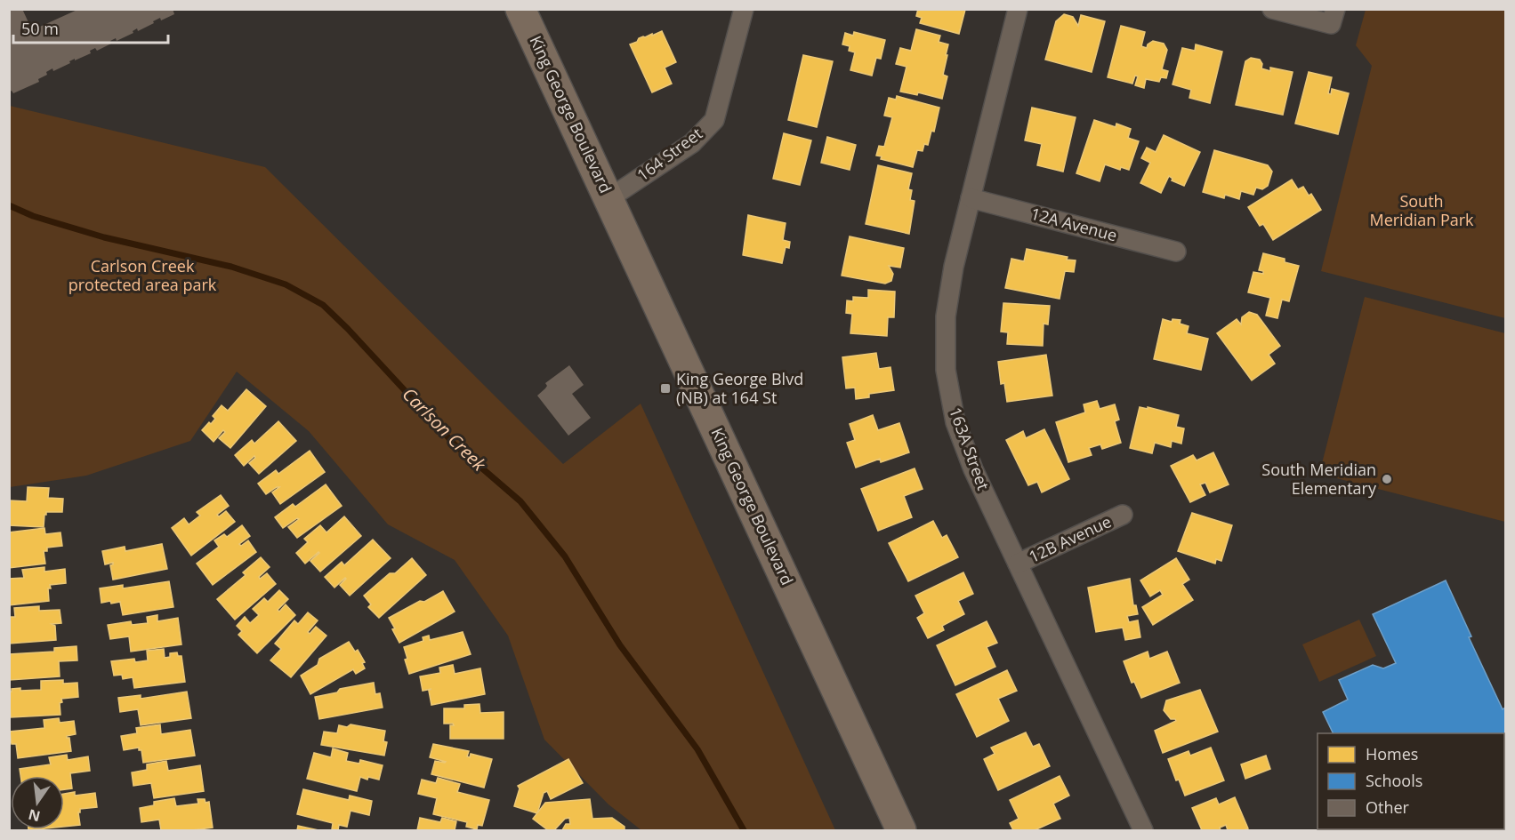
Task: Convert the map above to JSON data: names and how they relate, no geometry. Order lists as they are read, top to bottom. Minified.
{"streets":{"main road":["King George Boulevard"],"street":["164 Street","12A Avenue","163A Street","12B Avenue"]},"crossings":[["King George Boulevard","164 Street"],["12A Avenue","163A Street"],["163A Street","12B Avenue"]],"water":["Carlson Creek"],"parks":["South Meridian Park","Carlson Creek protected area park"],"places":{"transit":["King George Blvd (NB) at 164 St"],"other":["South Meridian Elementary"]},"legend":["Homes","Schools","Other"],"scale_bar":"50 m","north":"bottom"}
